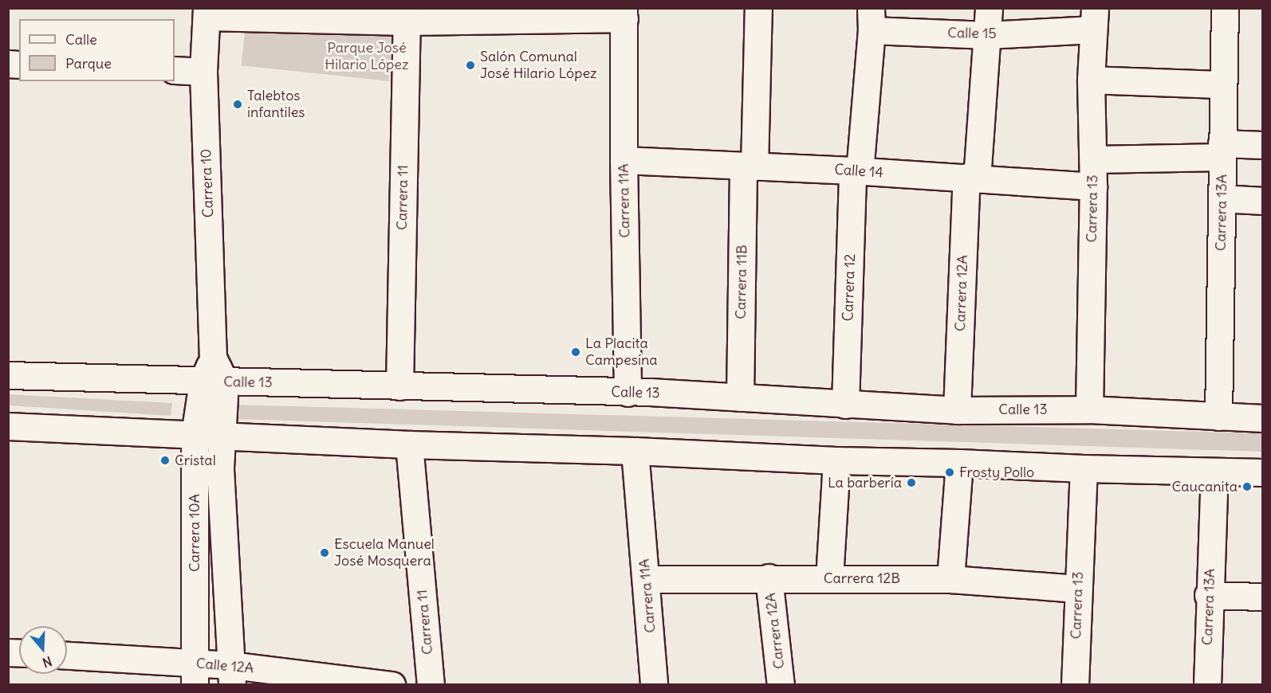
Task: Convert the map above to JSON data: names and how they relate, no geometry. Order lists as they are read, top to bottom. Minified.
{"streets":{"street":["Calle 15","Calle 14","Carrera 10","Carrera 11","Carrera 11A","Carrera 13","Carrera 13A","Carrera 11B","Carrera 12","Carrera 12A","Calle 13","Carrera 10A","Carrera 12B","Calle 12A"]},"crossings":[["Calle 15","Carrera 13"],["Calle 15","Carrera 12"],["Calle 15","Carrera 12A"],["Calle 14","Carrera 11A"],["Calle 14","Carrera 13"],["Calle 14","Carrera 11B"],["Calle 14","Carrera 12"],["Calle 14","Carrera 12A"],["Carrera 10","Calle 13"],["Carrera 10","Carrera 10A"],["Carrera 11","Calle 13"],["Carrera 11A","Calle 13"],["Carrera 11A","Carrera 12B"],["Carrera 13","Calle 13"],["Carrera 13","Carrera 12B"],["Carrera 13A","Calle 13"],["Carrera 11B","Calle 13"],["Carrera 12","Calle 13"],["Carrera 12A","Calle 13"],["Carrera 12A","Carrera 12B"],["Calle 13","Carrera 10A"],["Carrera 10A","Calle 12A"]],"parks":["Parque José Hilario López"],"places":["Salón Comunal José Hilario López","Talebtos infantiles","La Placita Campesina","Cristal","Frosty Pollo","La barbería","Caucanita","Escuela Manuel José Mosquera"],"legend":["Calle","Parque"],"north":"bottom"}
